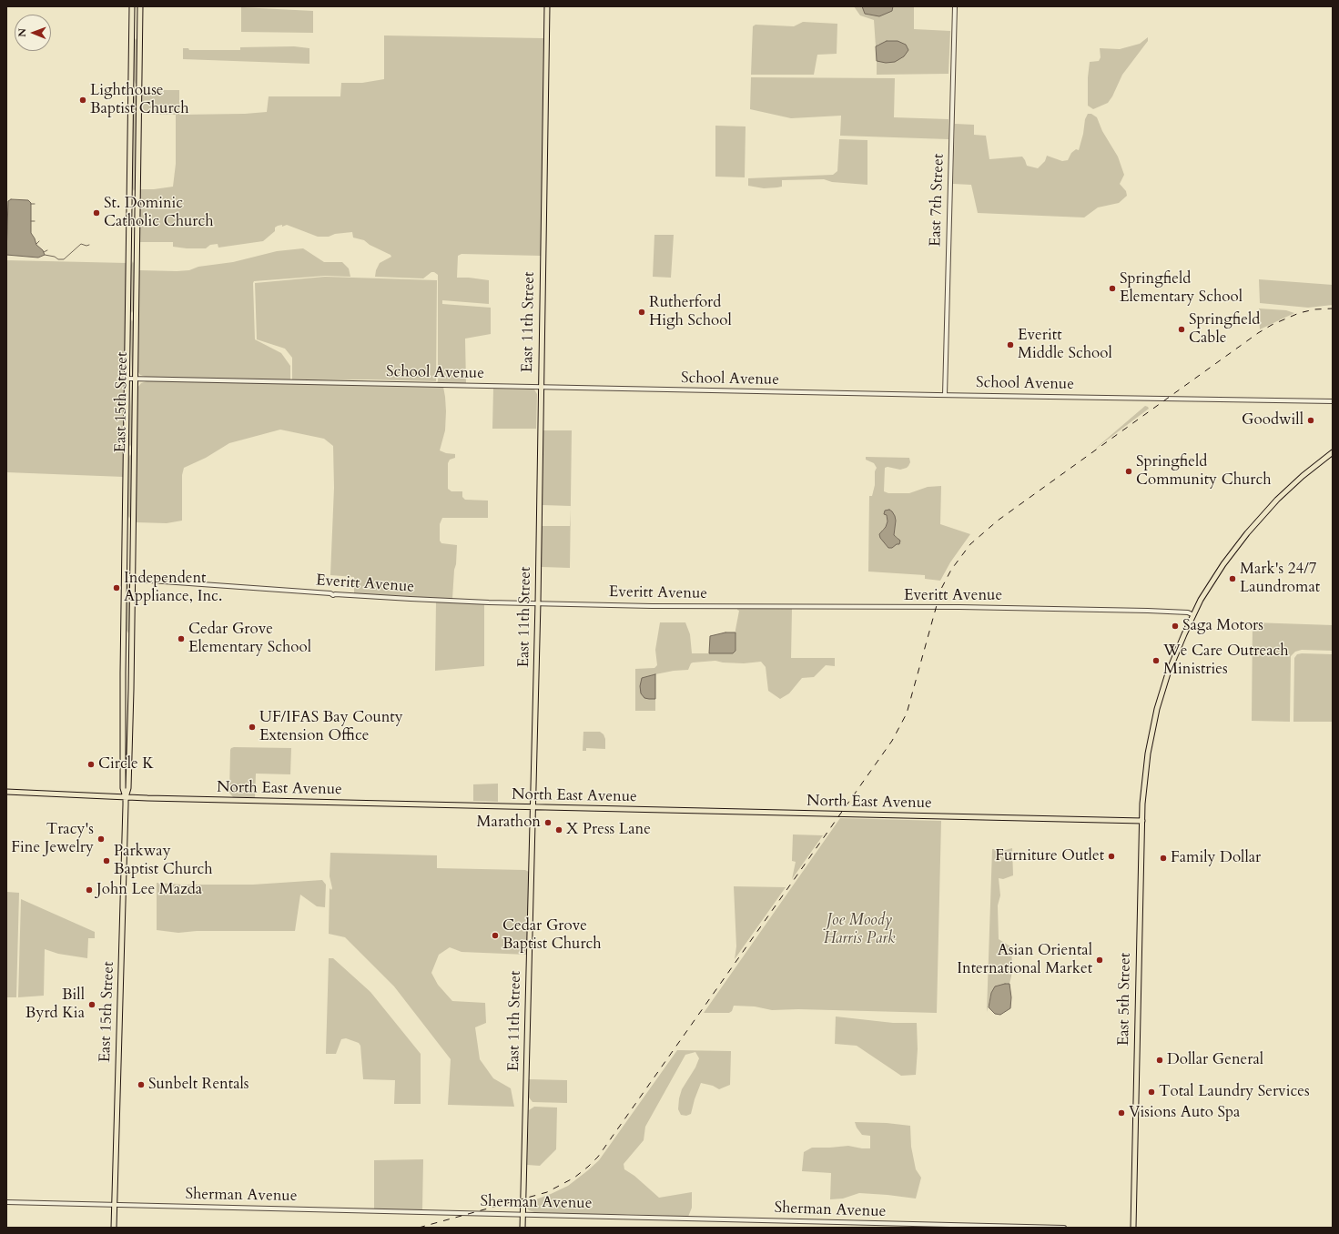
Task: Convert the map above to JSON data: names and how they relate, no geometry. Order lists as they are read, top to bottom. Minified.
{"streets":{"main road":["East 11th Street","East 15th Street","North East Avenue","East 5th Street"],"street":["East 7th Street","School Avenue","Everitt Avenue","Sherman Avenue"]},"crossings":[["East 7th Street","School Avenue"],["East 11th Street","School Avenue"],["East 11th Street","Everitt Avenue"],["East 11th Street","North East Avenue"],["East 11th Street","Sherman Avenue"],["School Avenue","East 15th Street"],["East 15th Street","Everitt Avenue"],["East 15th Street","North East Avenue"],["East 15th Street","Sherman Avenue"],["Everitt Avenue","East 5th Street"],["North East Avenue","East 5th Street"]],"parks":["Joe Moody Harris Park"],"places":["Lighthouse Baptist Church","St. Dominic Catholic Church","Springfield Elementary School","Rutherford High School","Springfield Cable","Everitt Middle School","Goodwill","Springfield Community Church","Mark's 24/7 Laundromat","Independent Appliance, Inc.","Saga Motors","Cedar Grove Elementary School","We Care Outreach Ministries","UF/IFAS Bay County Extension Office","Circle K","Marathon","X Press Lane","Tracy's Fine Jewelry","Furniture Outlet","Family Dollar","Parkway Baptist Church","John Lee Mazda","Cedar Grove Baptist Church","Asian Oriental International Market","Bill Byrd Kia","Dollar General","Sunbelt Rentals","Total Laundry Services","Visions Auto Spa"],"north":"left"}
